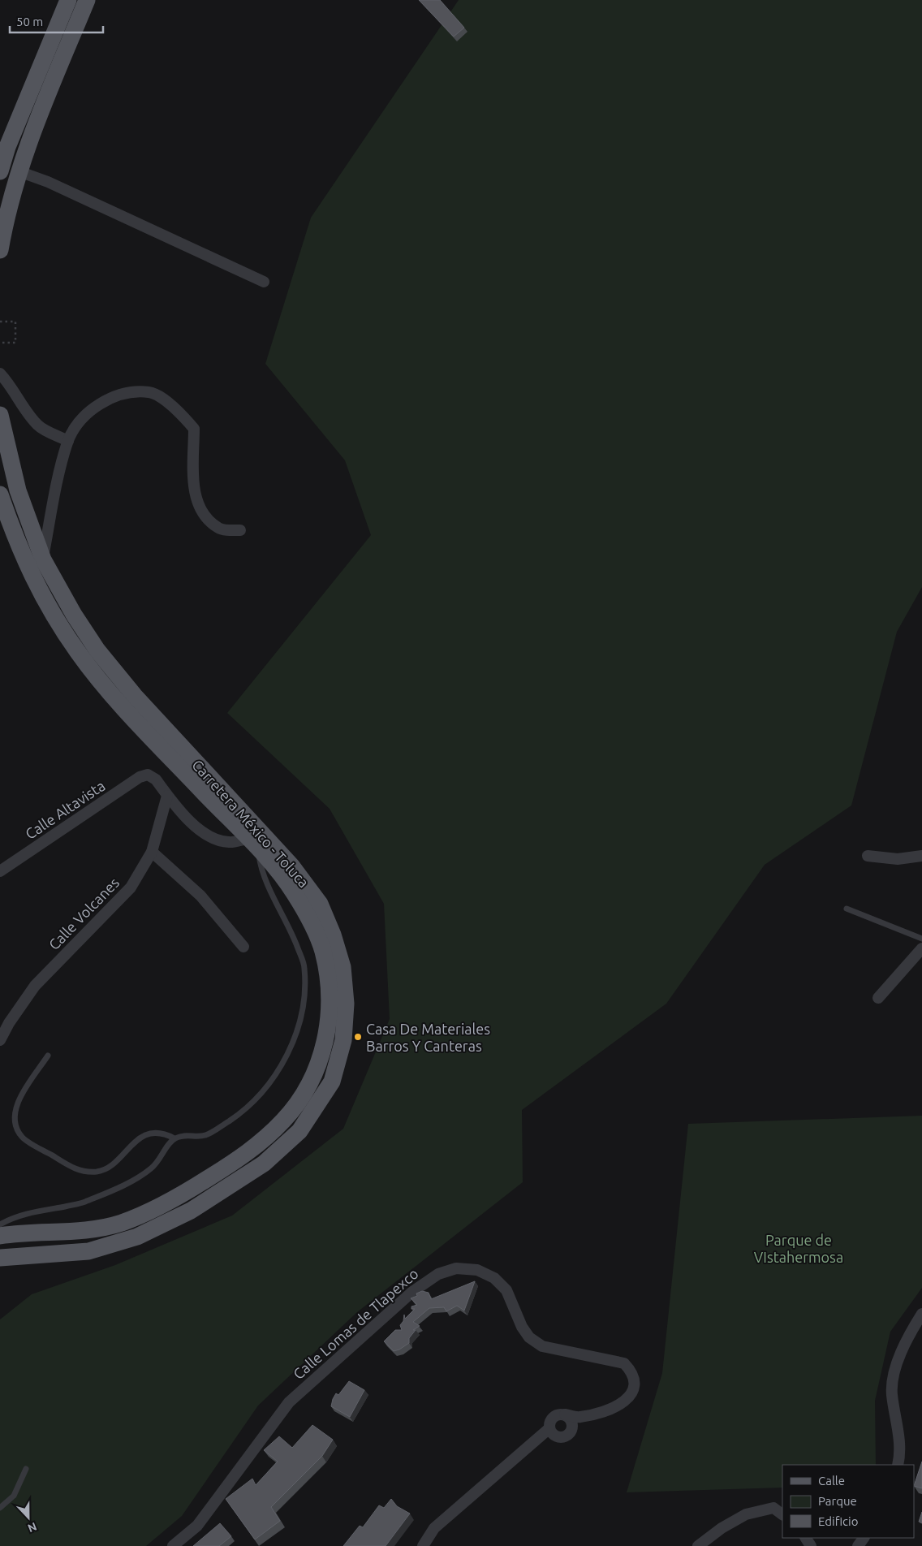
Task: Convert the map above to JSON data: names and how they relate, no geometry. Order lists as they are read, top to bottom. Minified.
{"streets":{"main road":["Carretera México - Toluca"],"street":["Calle Altavista","Calle Volcanes","Calle Lomas de Tlapexco"]},"crossings":[["Calle Altavista","Calle Volcanes"]],"parks":["Parque de VIstahermosa"],"places":["Casa De Materiales Barros Y Canteras"],"legend":["Calle","Parque","Edificio"],"scale_bar":"50 m","north":"bottom"}
